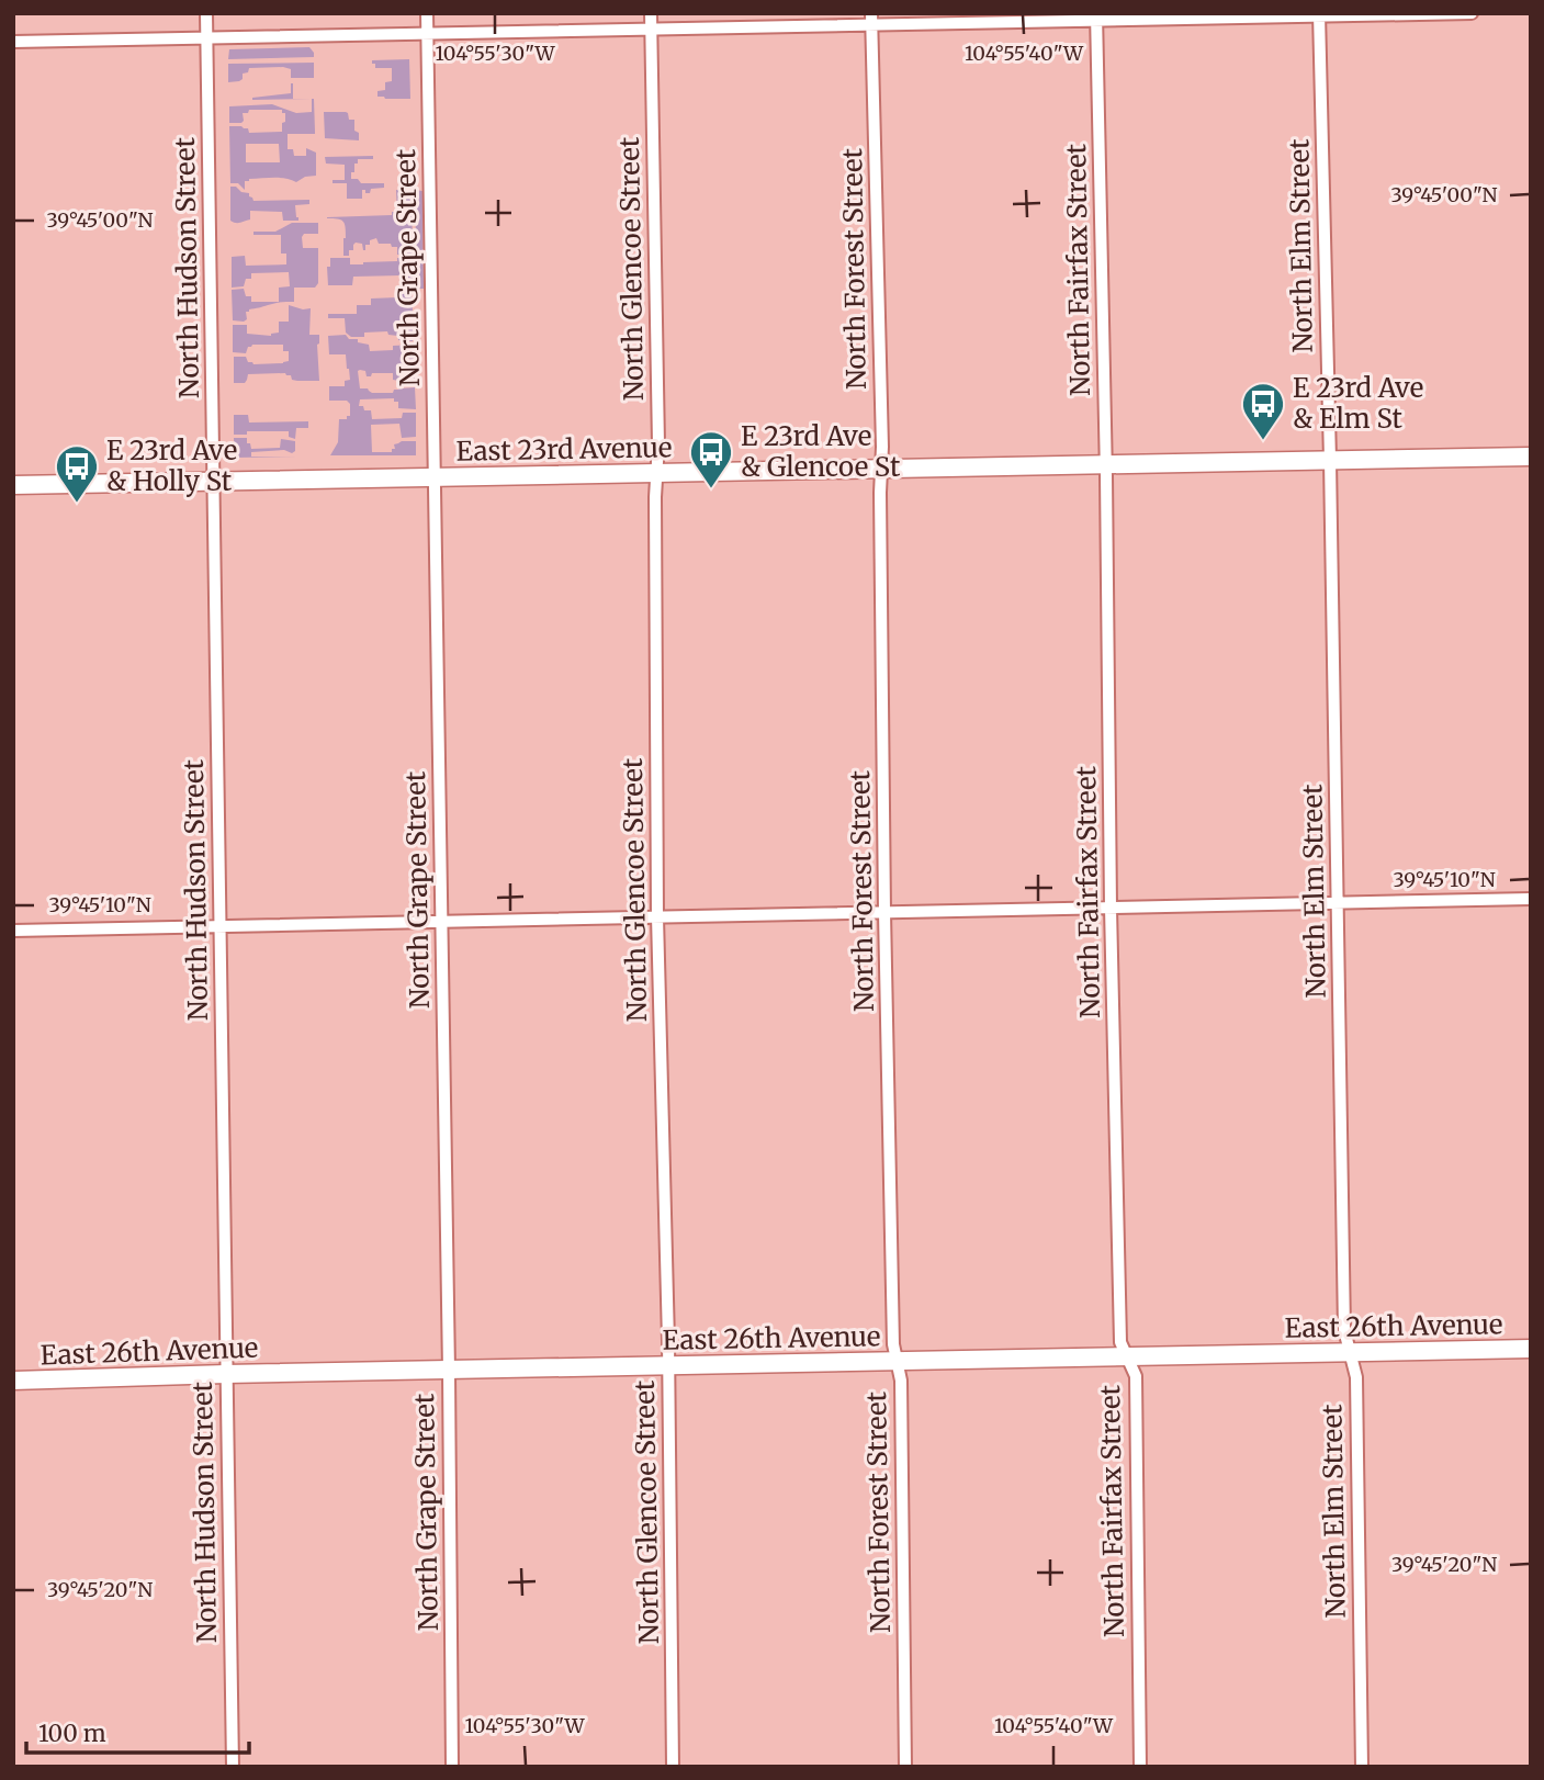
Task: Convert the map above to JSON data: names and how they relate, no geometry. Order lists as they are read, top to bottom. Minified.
{"streets":{"street":["North Elm Street","North Hudson Street","North Grape Street","North Glencoe Street","North Forest Street","North Fairfax Street","East 23rd Avenue","East 26th Avenue"]},"crossings":[["North Elm Street","East 23rd Avenue"],["North Elm Street","East 26th Avenue"],["North Hudson Street","East 23rd Avenue"],["North Hudson Street","East 26th Avenue"],["North Grape Street","East 23rd Avenue"],["North Grape Street","East 26th Avenue"],["North Glencoe Street","East 23rd Avenue"],["North Glencoe Street","East 26th Avenue"],["North Forest Street","East 23rd Avenue"],["North Forest Street","East 26th Avenue"],["North Fairfax Street","East 23rd Avenue"],["North Fairfax Street","East 26th Avenue"]],"places":{"bus stop":["E 23rd Ave & Elm St","E 23rd Ave & Glencoe St","E 23rd Ave & Holly St"]},"scale_bar":"100 m","coordinates":["104°55'30\"W","104°55'40\"W","39°45'00\"N","39°45'10\"N","39°45'20\"N"]}
